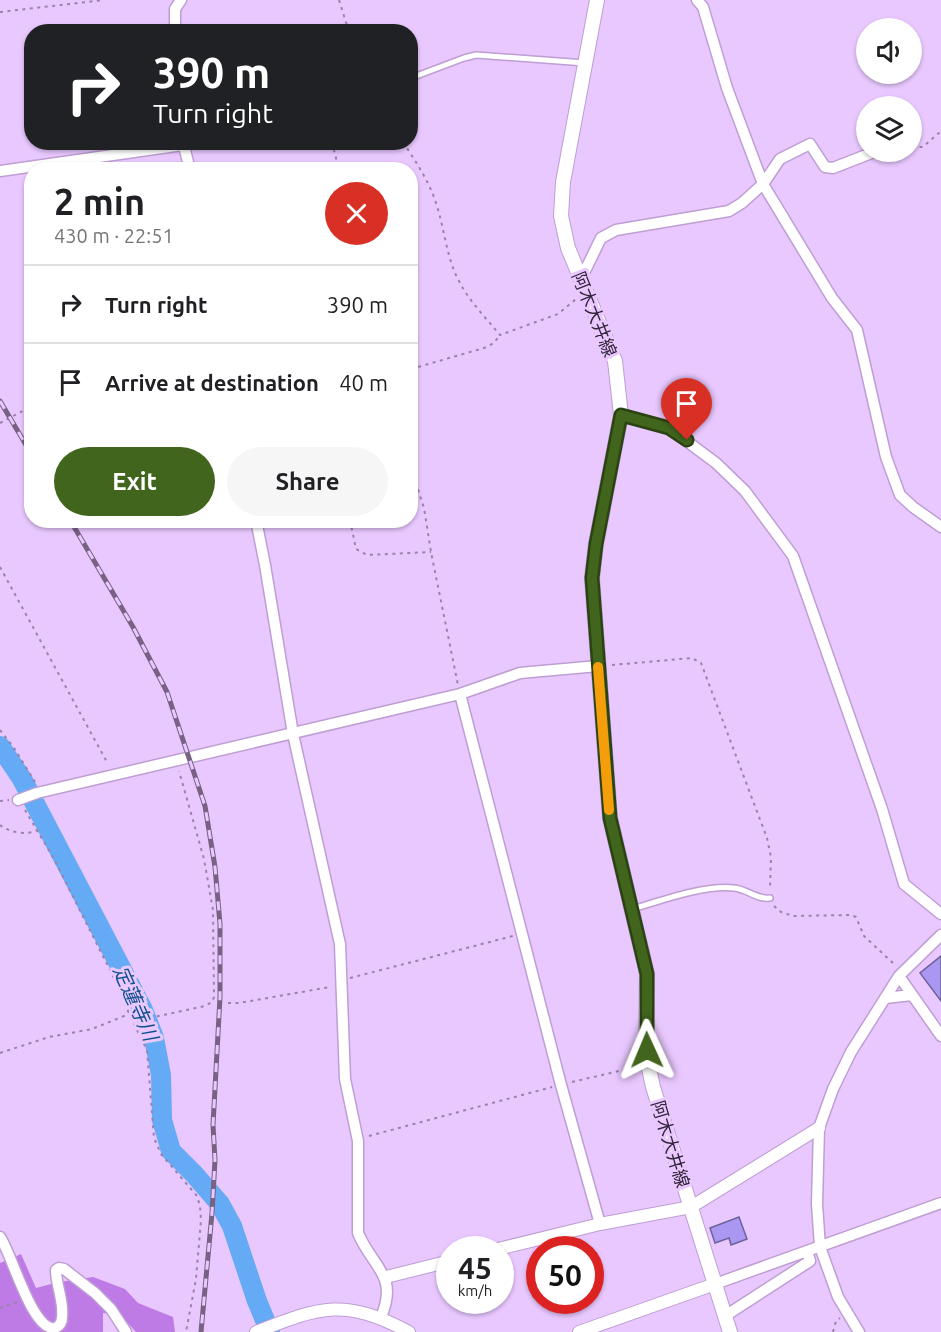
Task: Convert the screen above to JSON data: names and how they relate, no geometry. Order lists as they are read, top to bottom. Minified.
{"streets":{"main road":["阿木大井線"]},"water":["定蓮寺川"],"page":{"turn":["390 m","Turn right"],"heading":["2 min","430 m · 22:51"],"list":[{"name":"Turn right","value":"390 m"},{"name":"Arrive at destination","value":"40 m"}],"buttons":["Exit","Share"],"speed":"45 km/h","limit":"50"}}
